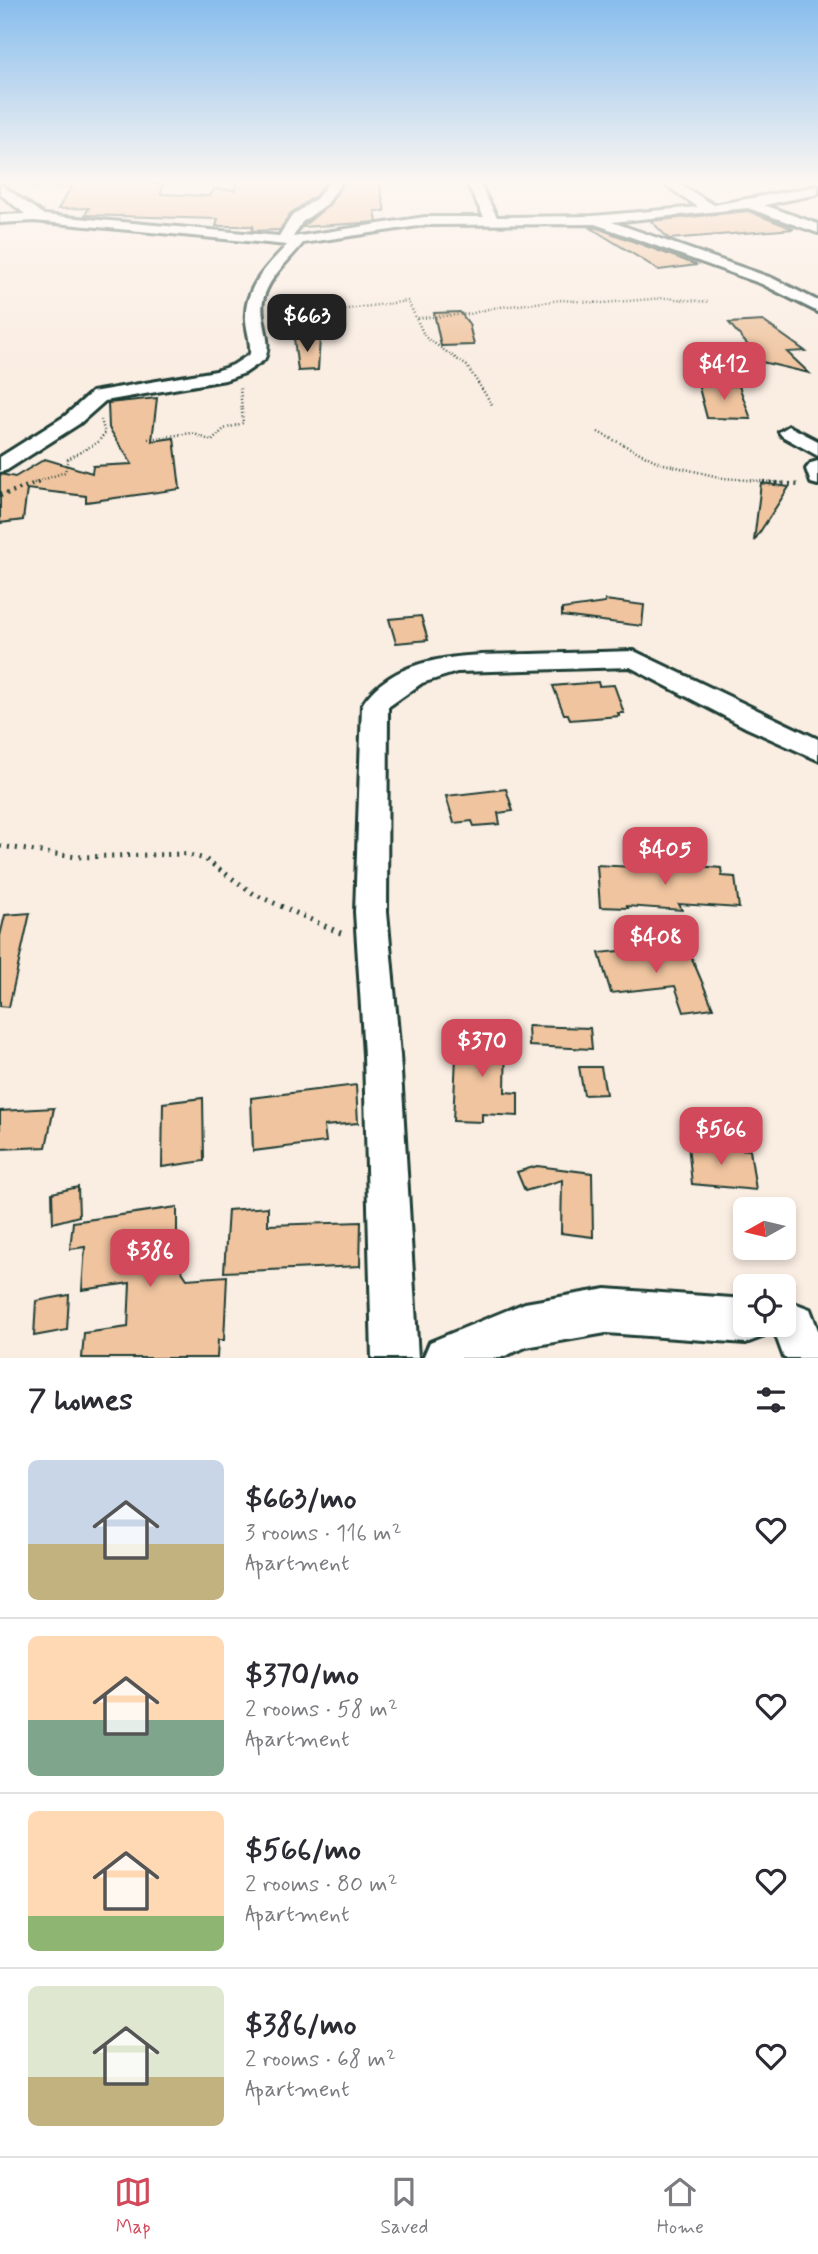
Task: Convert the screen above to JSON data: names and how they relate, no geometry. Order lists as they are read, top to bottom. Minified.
{"north":"left","page":{"price":["$663","$412","$405","$408","$370","$566","$386"],"heading":"7 homes","list":[{"name":"$663/mo","note":"3 rooms · 116 m² · Apartment"},{"name":"$370/mo","note":"2 rooms · 58 m² · Apartment"},{"name":"$566/mo","note":"2 rooms · 80 m² · Apartment"},{"name":"$386/mo","note":"2 rooms · 68 m² · Apartment"}],"tabs":["Map","Saved","Home"]}}
